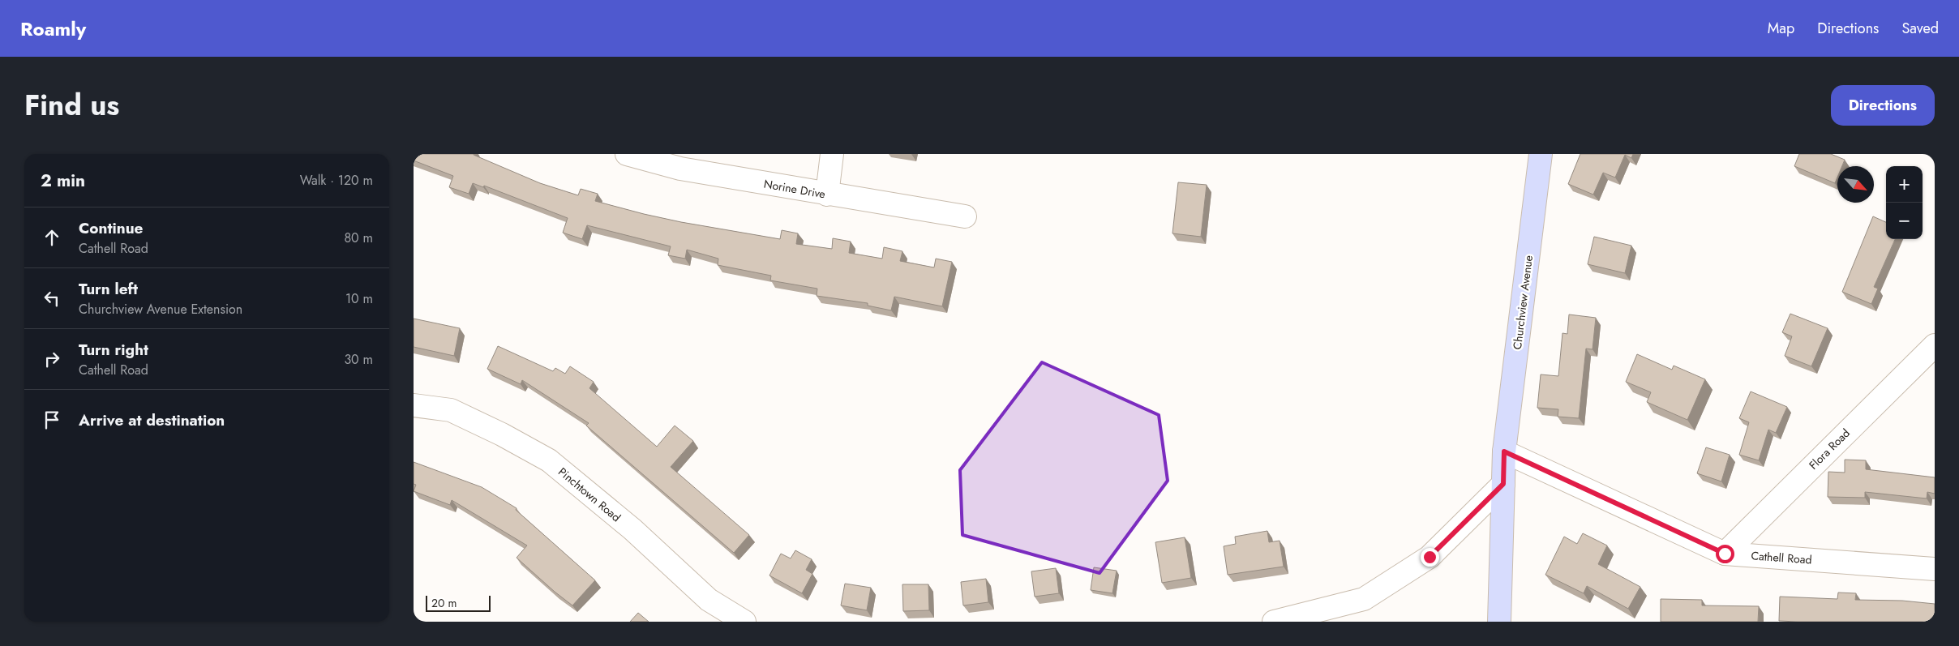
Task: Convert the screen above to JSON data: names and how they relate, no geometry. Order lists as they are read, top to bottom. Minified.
{"streets":{"street":["Norine Drive","Churchview Avenue","Flora Road","Pinchtown Road","Cathell Road"]},"crossings":[["Churchview Avenue","Cathell Road"],["Flora Road","Cathell Road"]],"scale_bar":"20 m","north":"bottom right","page":{"header":"Roamly","nav":["Map","Directions","Saved"],"title":"Find us","buttons":"Directions","heading":["2 min","Walk · 120 m"],"map_buttons":["+","−"],"list":[["Continue","Cathell Road","80 m"],["Turn left","Churchview Avenue Extension","10 m"],["Turn right","Cathell Road","30 m"],"Arrive at destination"],"scale":"20 m"}}
